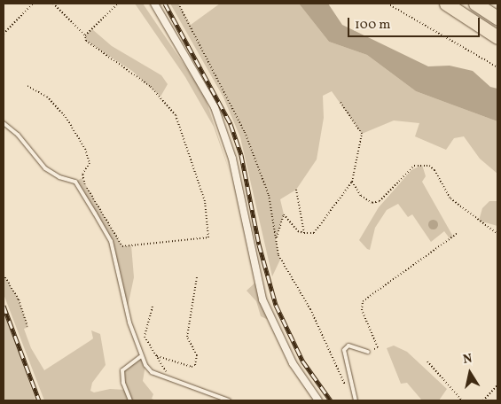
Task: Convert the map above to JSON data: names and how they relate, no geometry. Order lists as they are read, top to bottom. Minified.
{"scale_bar":"100 m","north":"top"}
